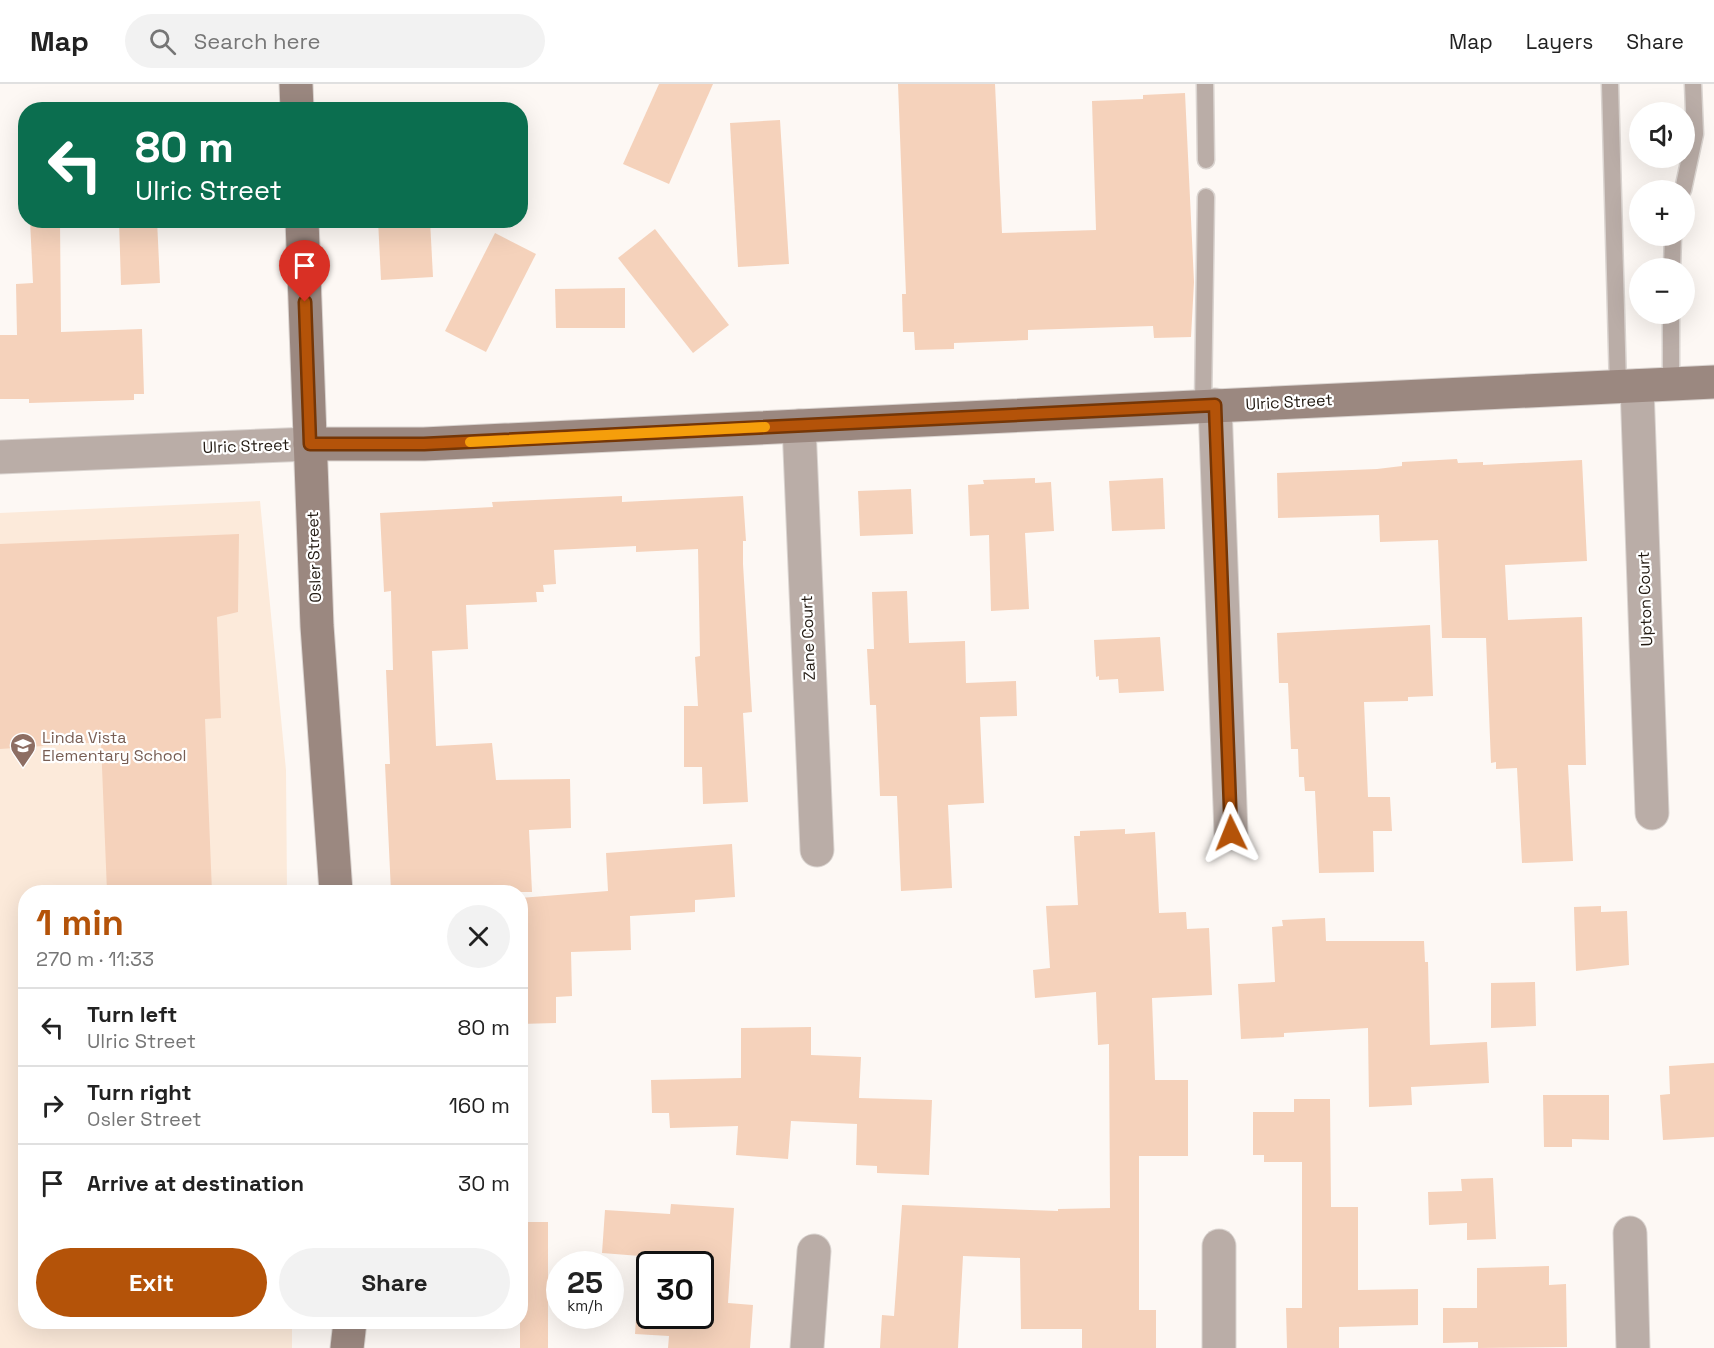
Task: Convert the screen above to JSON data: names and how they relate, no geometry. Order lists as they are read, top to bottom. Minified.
{"streets":{"main road":["Ulric Street","Osler Street"],"street":["Upton Court","Zane Court"]},"crossings":[["Ulric Street","Osler Street"],["Ulric Street","Upton Court"],["Ulric Street","Zane Court"]],"places":{"school or university":["Linda Vista Elementary School"]},"page":{"header":"Map","search":"Search here","nav":["Map","Layers","Share"],"map_buttons":["+","−"],"turn":["80 m","Ulric Street"],"heading":["1 min","270 m · 11:33"],"list":[{"name":"Turn left","note":"Ulric Street","value":"80 m"},{"name":"Turn right","note":"Osler Street","value":"160 m"},{"name":"Arrive at destination","value":"30 m"}],"buttons":["Exit","Share"],"speed":"25 km/h","limit":"30"}}
